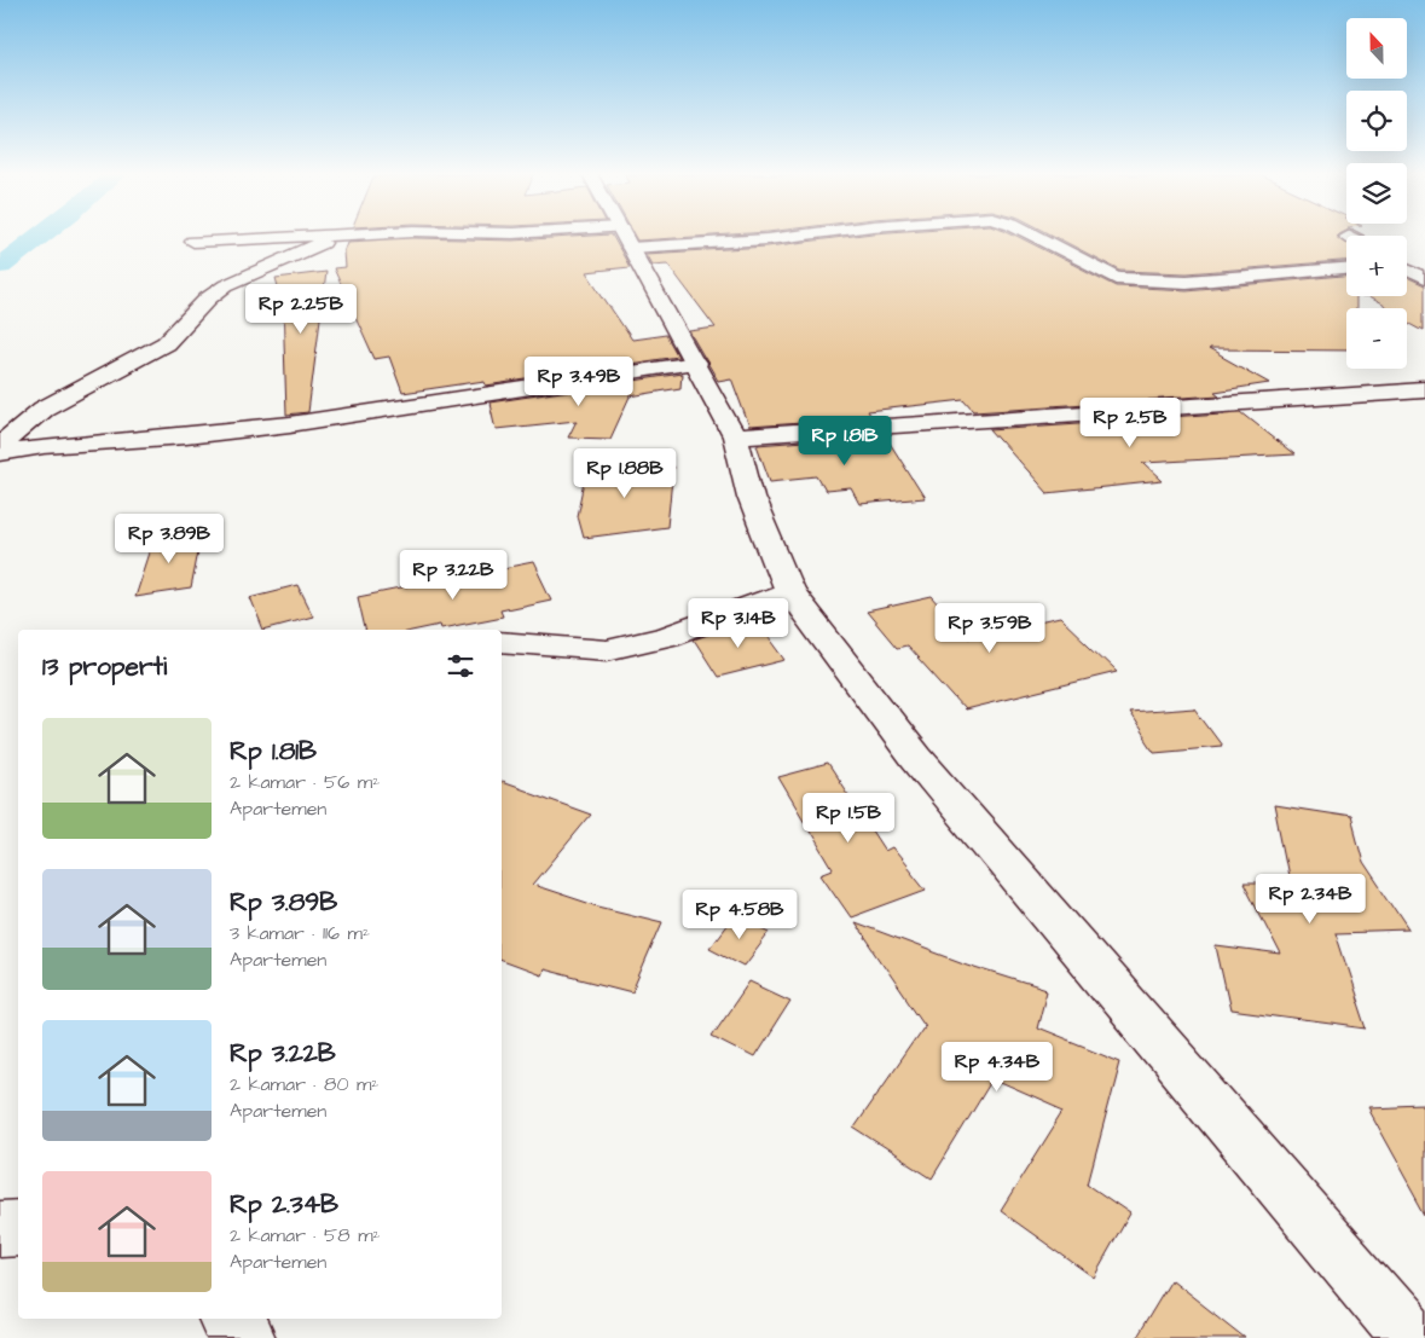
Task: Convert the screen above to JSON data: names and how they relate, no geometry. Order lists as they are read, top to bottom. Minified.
{"north":"top","page":{"map_buttons":["+","−"],"price":["Rp 2.25B","Rp 3.49B","Rp 2.5B","Rp 1.81B","Rp 1.88B","Rp 3.89B","Rp 3.22B","Rp 3.14B","Rp 3.59B","Rp 1.5B","Rp 2.34B","Rp 4.58B","Rp 4.34B"],"heading":"13 properti","list":[{"name":"Rp 1.81B","note":"2 kamar · 56 m² · Apartemen"},{"name":"Rp 3.89B","note":"3 kamar · 116 m² · Apartemen"},{"name":"Rp 3.22B","note":"2 kamar · 80 m² · Apartemen"},{"name":"Rp 2.34B","note":"2 kamar · 58 m² · Apartemen"}]}}
